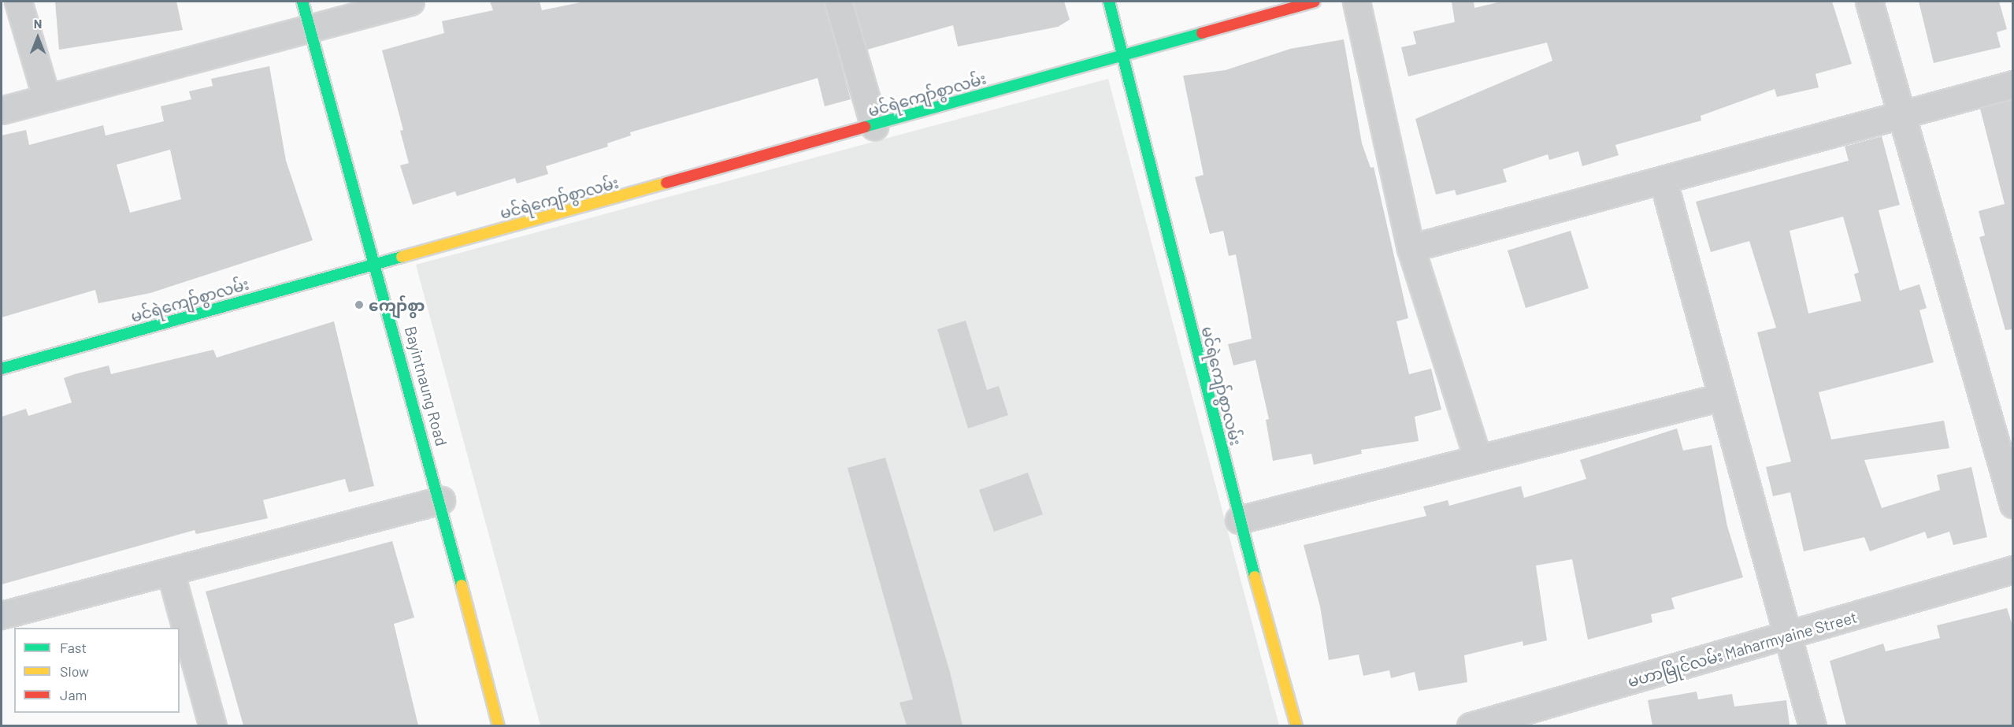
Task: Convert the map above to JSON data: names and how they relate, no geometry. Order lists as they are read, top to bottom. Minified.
{"streets":{"street":["မင်ရဲကျော်စွာလမ်း","Bayintnaung Road","မဟာမြိုင်လမ်း Maharmyaine Street"]},"crossings":[["မင်ရဲကျော်စွာလမ်း","Bayintnaung Road"]],"places":["ကျော်စွာ"],"legend":["Fast","Slow","Jam"],"north":"top"}
